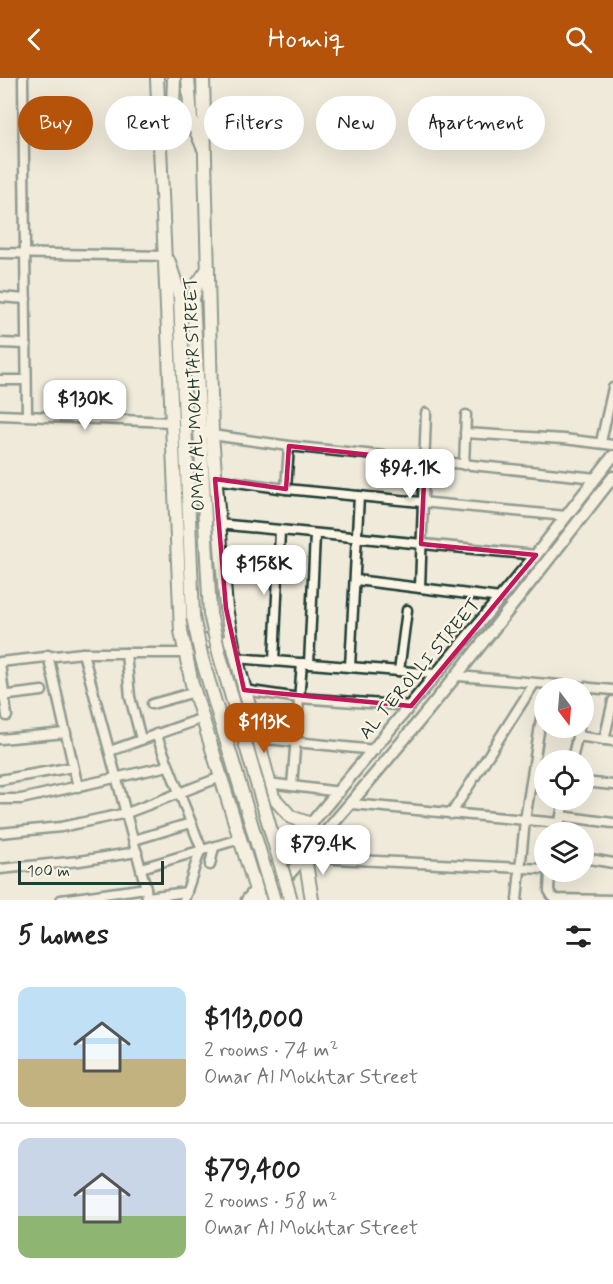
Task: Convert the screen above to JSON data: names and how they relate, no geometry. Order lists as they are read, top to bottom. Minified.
{"streets":{"main road":["OMAR AL MOKHTAR STREET"],"street":["AL TEROLLI STREET"]},"crossings":[["OMAR AL MOKHTAR STREET","AL TEROLLI STREET"]],"scale_bar":"100 m","north":"bottom","page":{"header":"Homiq","chip":["Buy","Rent","Filters","New","Apartment"],"price":["$130K","$94.1K","$158K","$113K","$79.4K"],"scale":"100 m","heading":"5 homes","list":[{"name":"$113,000","note":"2 rooms · 74 m² · Omar Al Mokhtar Street"},{"name":"$79,400","note":"2 rooms · 58 m² · Omar Al Mokhtar Street"}]}}
